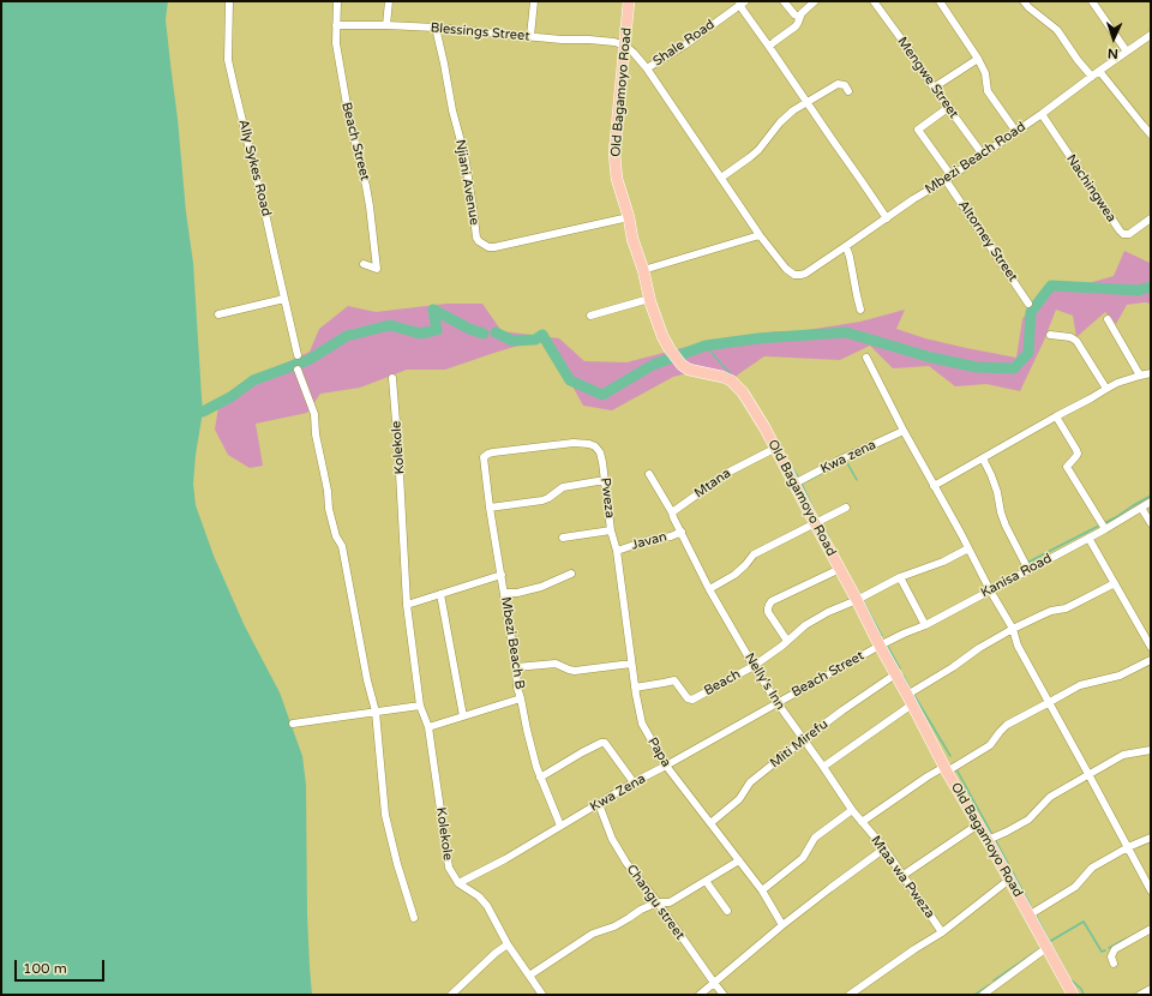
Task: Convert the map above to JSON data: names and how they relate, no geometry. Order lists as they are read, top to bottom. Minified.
{"streets":{"main road":["Old Bagamoyo Road"],"street":["Blessings Street","Shale Road","Mengwe Street","Beach Street","Mbezi Beach Road","Ally Sykes Road","Njiani Avenue","Nachingwea","Altorney Street","Kolekole","Kwa zena","Mtana","Pweza","Javan","Kanisa Road","Mbezi Beach B","Nelly's Inn","Beach","Miti Mirefu","Papa","Kwa Zena","Mtaa wa Pweza","Changu street"]},"crossings":[["Blessings Street","Old Bagamoyo Road"],["Blessings Street","Beach Street"],["Blessings Street","Njiani Avenue"],["Mengwe Street","Mbezi Beach Road"],["Mengwe Street","Altorney Street"],["Old Bagamoyo Road","Beach Street"],["Old Bagamoyo Road","Njiani Avenue"],["Old Bagamoyo Road","Kwa zena"],["Old Bagamoyo Road","Mtana"],["Old Bagamoyo Road","Kanisa Road"],["Old Bagamoyo Road","Beach"],["Old Bagamoyo Road","Miti Mirefu"],["Beach Street","Kanisa Road"],["Beach Street","Nelly's Inn"],["Beach Street","Kwa Zena"],["Mbezi Beach Road","Nachingwea"],["Mbezi Beach Road","Altorney Street"],["Kolekole","Kwa Zena"],["Pweza","Javan"],["Pweza","Mbezi Beach B"],["Pweza","Papa"],["Javan","Nelly's Inn"],["Mbezi Beach B","Kwa Zena"],["Nelly's Inn","Beach"],["Nelly's Inn","Miti Mirefu"],["Nelly's Inn","Kwa Zena"],["Nelly's Inn","Mtaa wa Pweza"],["Beach","Papa"],["Miti Mirefu","Papa"],["Papa","Kwa Zena"],["Kwa Zena","Changu street"]],"scale_bar":"100 m","north":"bottom"}
